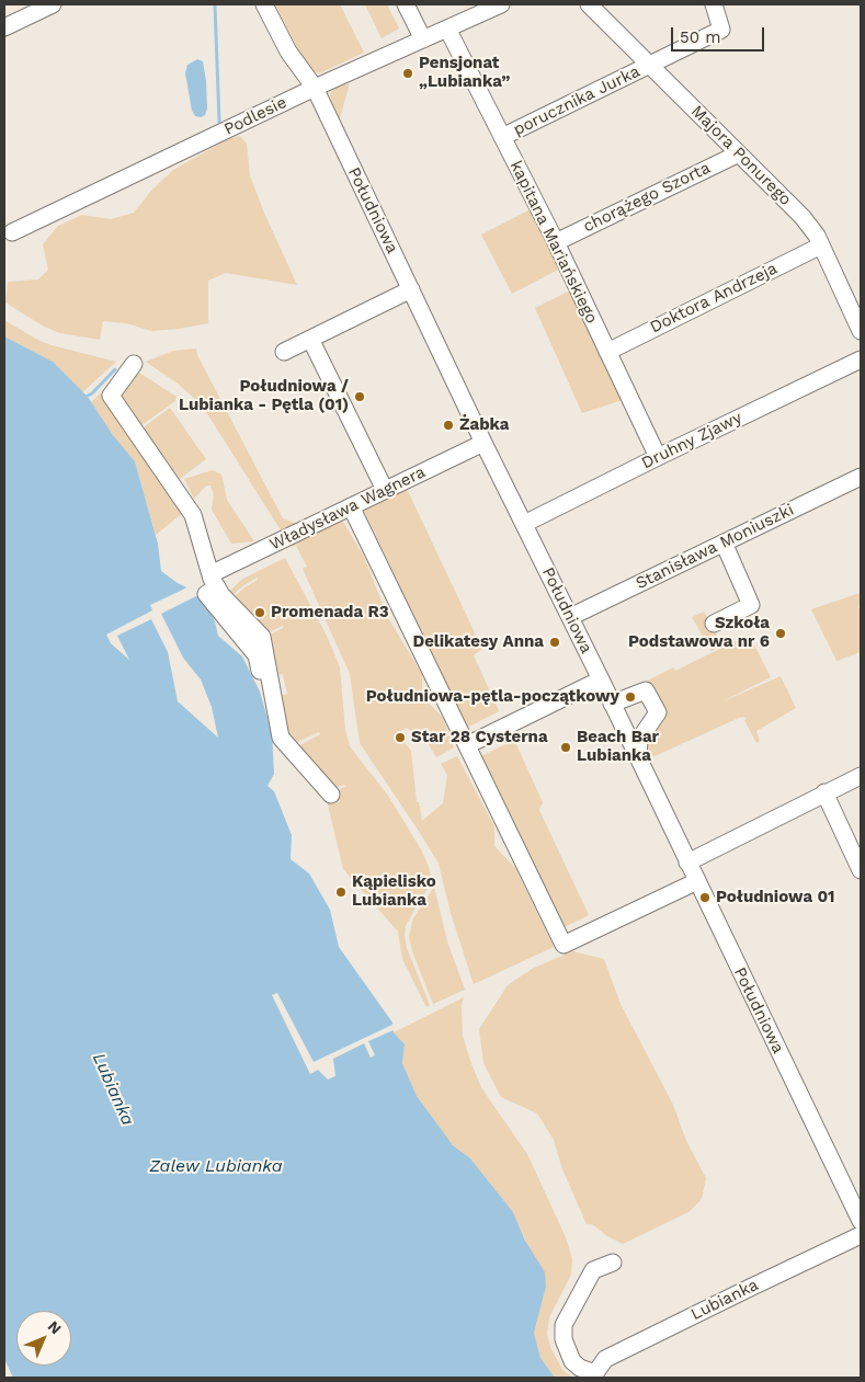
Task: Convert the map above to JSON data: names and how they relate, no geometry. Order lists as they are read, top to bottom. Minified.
{"streets":{"street":["porucznika Jurka","Podlesie","Majora Ponurego","chorążego Szorta","Południowa","kapitana Mariańskiego","Doktora Andrzeja","Druhny Zjawy","Władysława Wagnera","Stanisława Moniuszki","Lubianka"]},"crossings":[["porucznika Jurka","Majora Ponurego"],["porucznika Jurka","kapitana Mariańskiego"],["Podlesie","Południowa"],["Podlesie","kapitana Mariańskiego"],["Majora Ponurego","chorążego Szorta"],["Majora Ponurego","Doktora Andrzeja"],["chorążego Szorta","kapitana Mariańskiego"],["Południowa","Druhny Zjawy"],["Południowa","Władysława Wagnera"],["Południowa","Stanisława Moniuszki"],["kapitana Mariańskiego","Doktora Andrzeja"],["kapitana Mariańskiego","Druhny Zjawy"]],"water":["Lubianka","Zalew Lubianka"],"places":["Pensjonat „Lubianka”","Południowa / Lubianka - Pętla (01)","Żabka","Promenada R3","Szkoła Podstawowa nr 6","Delikatesy Anna","Południowa-pętla-początkowy","Star 28 Cysterna","Beach Bar Lubianka","Kąpielisko Lubianka","Południowa 01"],"scale_bar":"50 m","north":"top right"}
